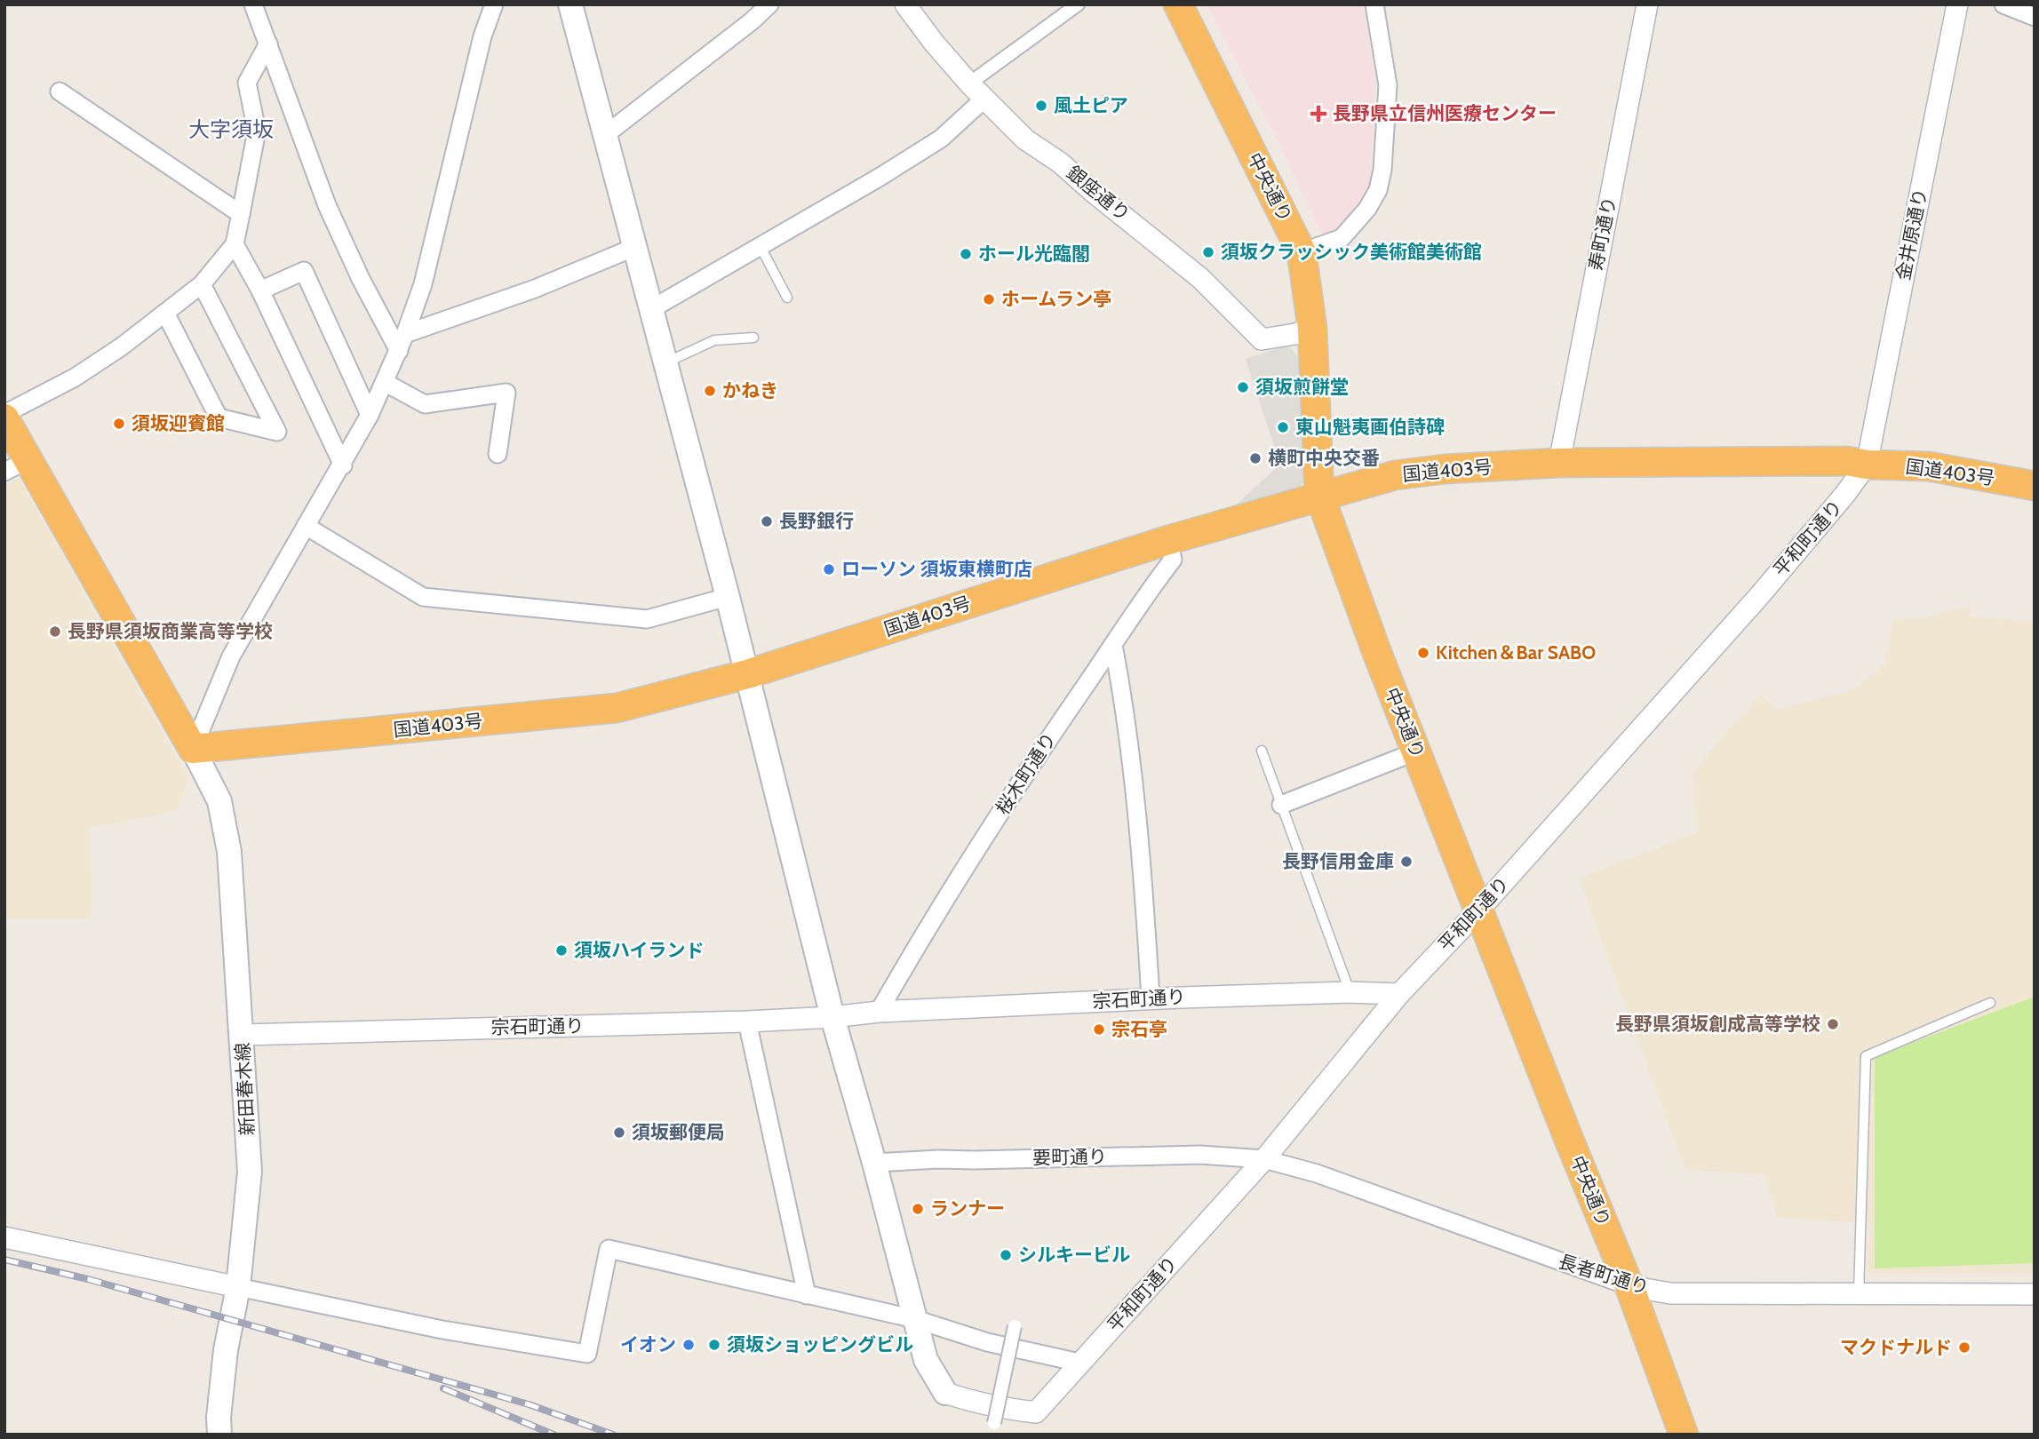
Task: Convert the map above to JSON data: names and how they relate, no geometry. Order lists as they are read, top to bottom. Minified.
{"streets":{"highway":["中央通り","国道403号"],"main road":["新田春木線"],"street":["銀座通り","寿町通り","金井原通り","平和町通り","桜木町通り","宗石町通り","要町通り","長者町通り"]},"crossings":[["中央通り","銀座通り"],["中央通り","国道403号"],["中央通り","平和町通り"],["中央通り","長者町通り"],["寿町通り","国道403号"],["金井原通り","国道403号"],["金井原通り","平和町通り"],["国道403号","平和町通り"],["国道403号","桜木町通り"],["国道403号","新田春木線"],["平和町通り","宗石町通り"],["平和町通り","要町通り"],["平和町通り","長者町通り"],["桜木町通り","宗石町通り"],["宗石町通り","新田春木線"],["要町通り","長者町通り"]],"districts":["大字須坂"],"places":{"other":["風土ピア","須坂クラッシック美術館美術館","ホール光臨閣","ホームラン亭","須坂煎餅堂","かねき","須坂迎賓館","東山魁夷画伯詩碑","横町中央交番","長野銀行","ローソン 須坂東横町店","長野県須坂商業高等学校","Kitchen＆Bar SABO","長野信用金庫","須坂ハイランド","長野県須坂創成高等学校","宗石亭","須坂郵便局","ランナー","シルキービル","イオン","須坂ショッピングビル","マクドナルド"],"health":["長野県立信州医療センター"]}}
